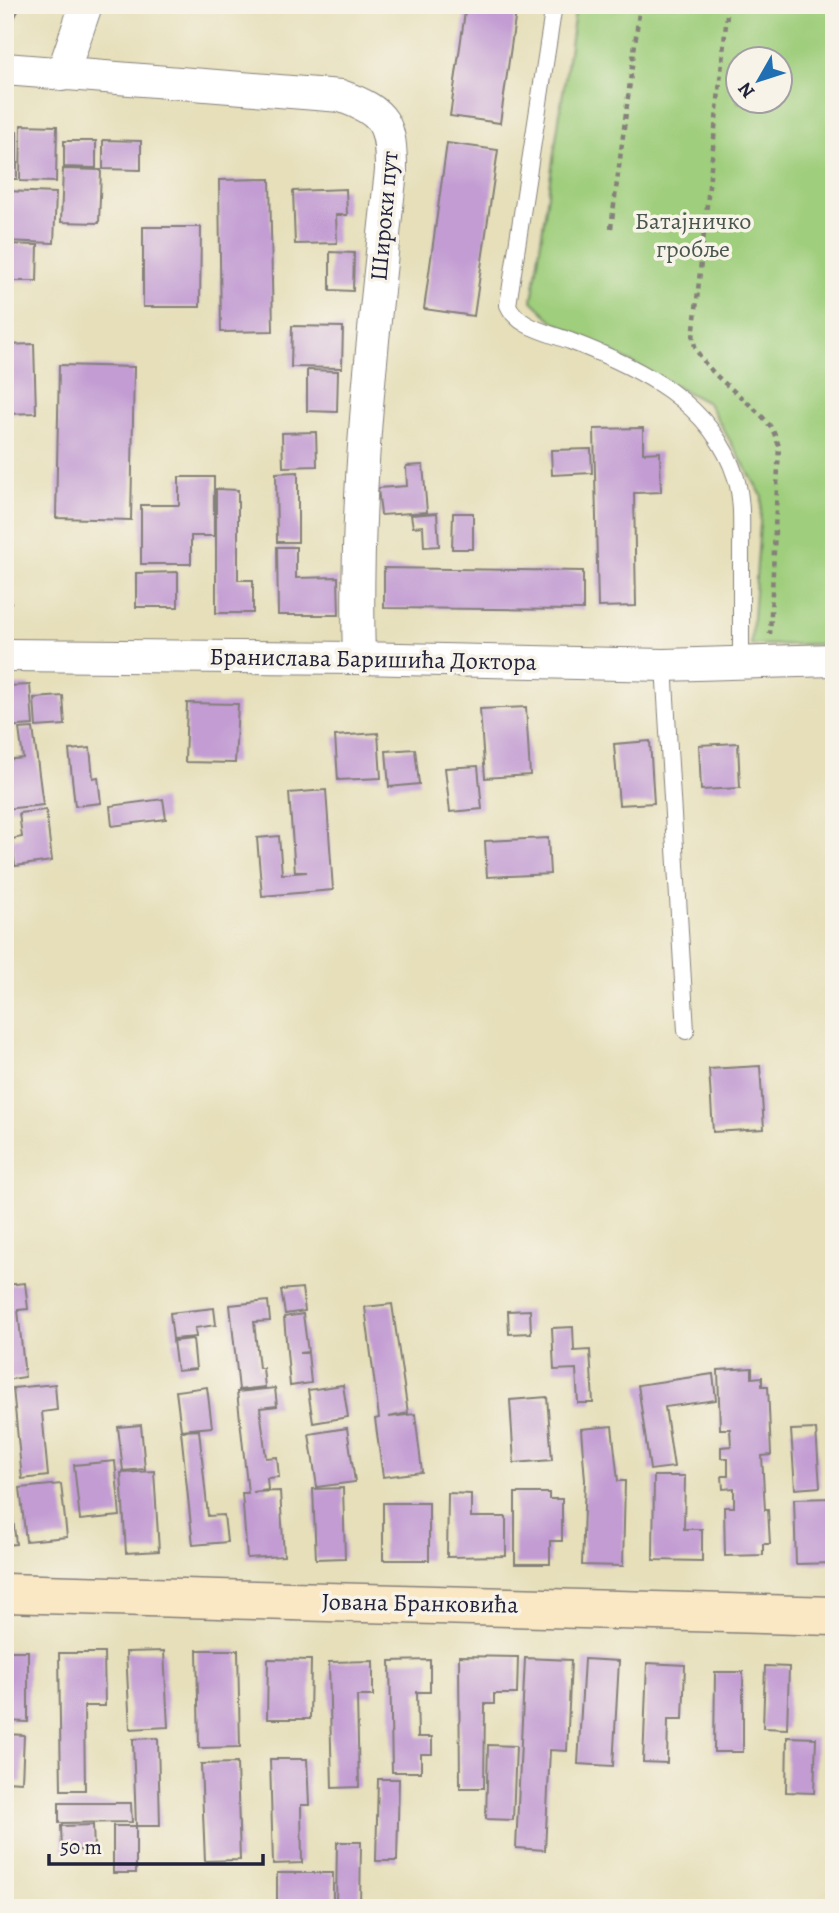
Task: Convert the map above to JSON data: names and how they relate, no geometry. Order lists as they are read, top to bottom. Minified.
{"streets":{"main road":["Јована Бранковића"],"street":["Широки пут","Бранислава Баришића Доктора"]},"crossings":[["Широки пут","Бранислава Баришића Доктора"]],"parks":["Батајничко гробље"],"scale_bar":"50 m","north":"bottom left"}
